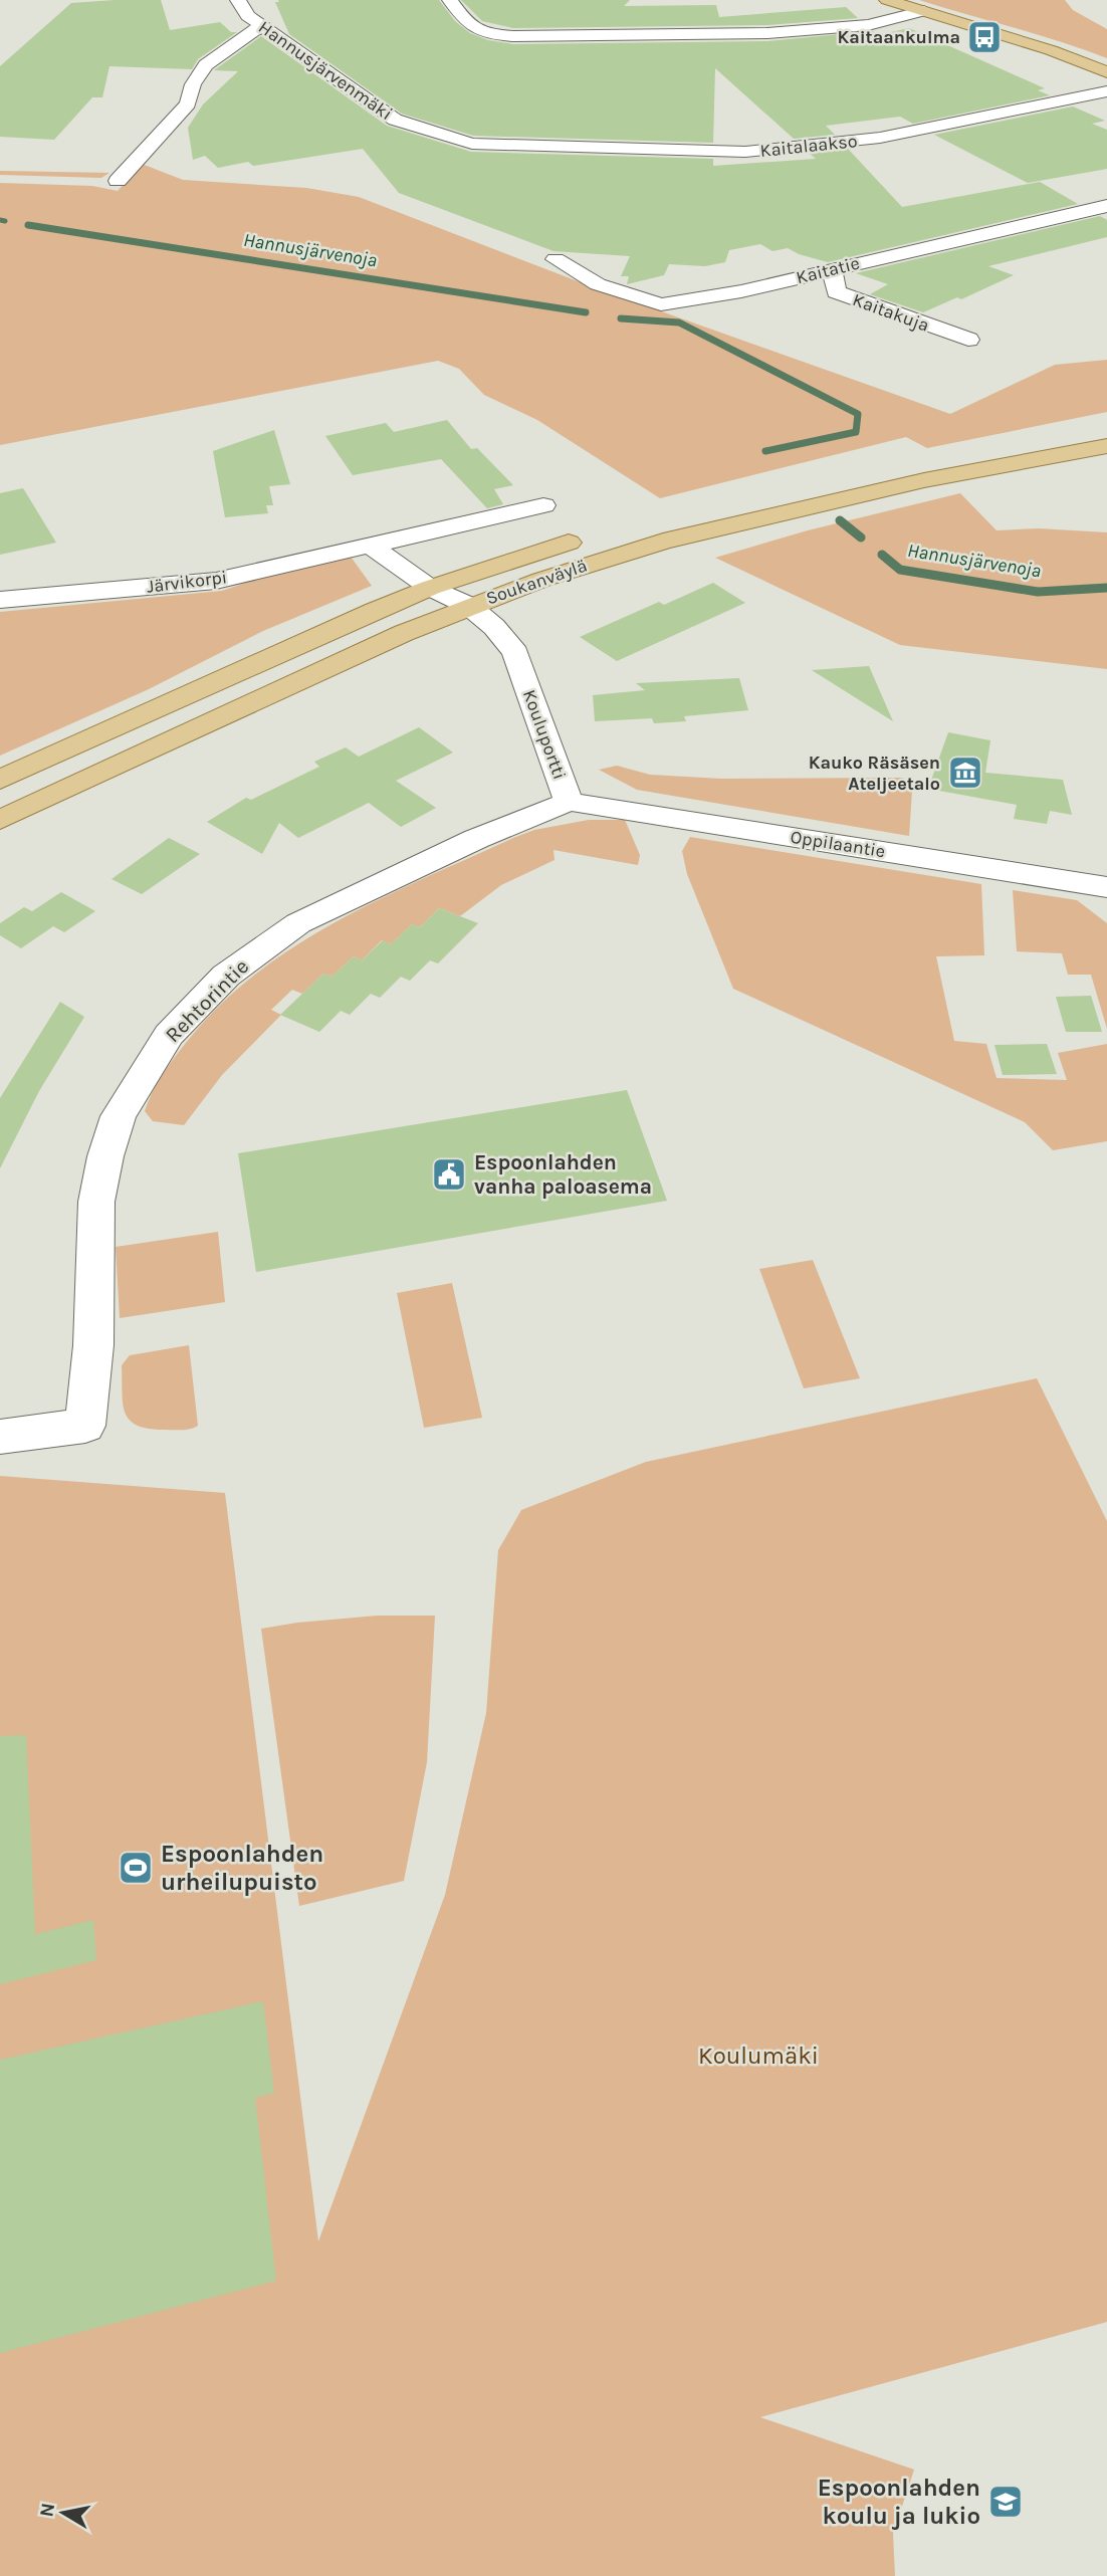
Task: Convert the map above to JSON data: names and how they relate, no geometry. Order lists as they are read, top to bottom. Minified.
{"streets":{"main road":["Soukanväylä"],"street":["Hannusjärvenmäki","Kaitalaakso","Kaitatie","Kaitakuja","Järvikorpi","Kouluportti","Oppilaantie","Rehtorintie"]},"crossings":[["Hannusjärvenmäki","Kaitalaakso"],["Kaitatie","Kaitakuja"],["Soukanväylä","Kouluportti"],["Kouluportti","Oppilaantie"],["Kouluportti","Rehtorintie"],["Oppilaantie","Rehtorintie"]],"water":["Hannusjärvenoja"],"parks":["Koulumäki"],"places":{"bus stop":["Kaitaankulma"],"museum":["Kauko Räsäsen Ateljeetalo"],"public building":["Espoonlahden vanha paloasema"],"sports":["Espoonlahden urheilupuisto"],"school or university":["Espoonlahden koulu ja lukio"]},"north":"left"}
